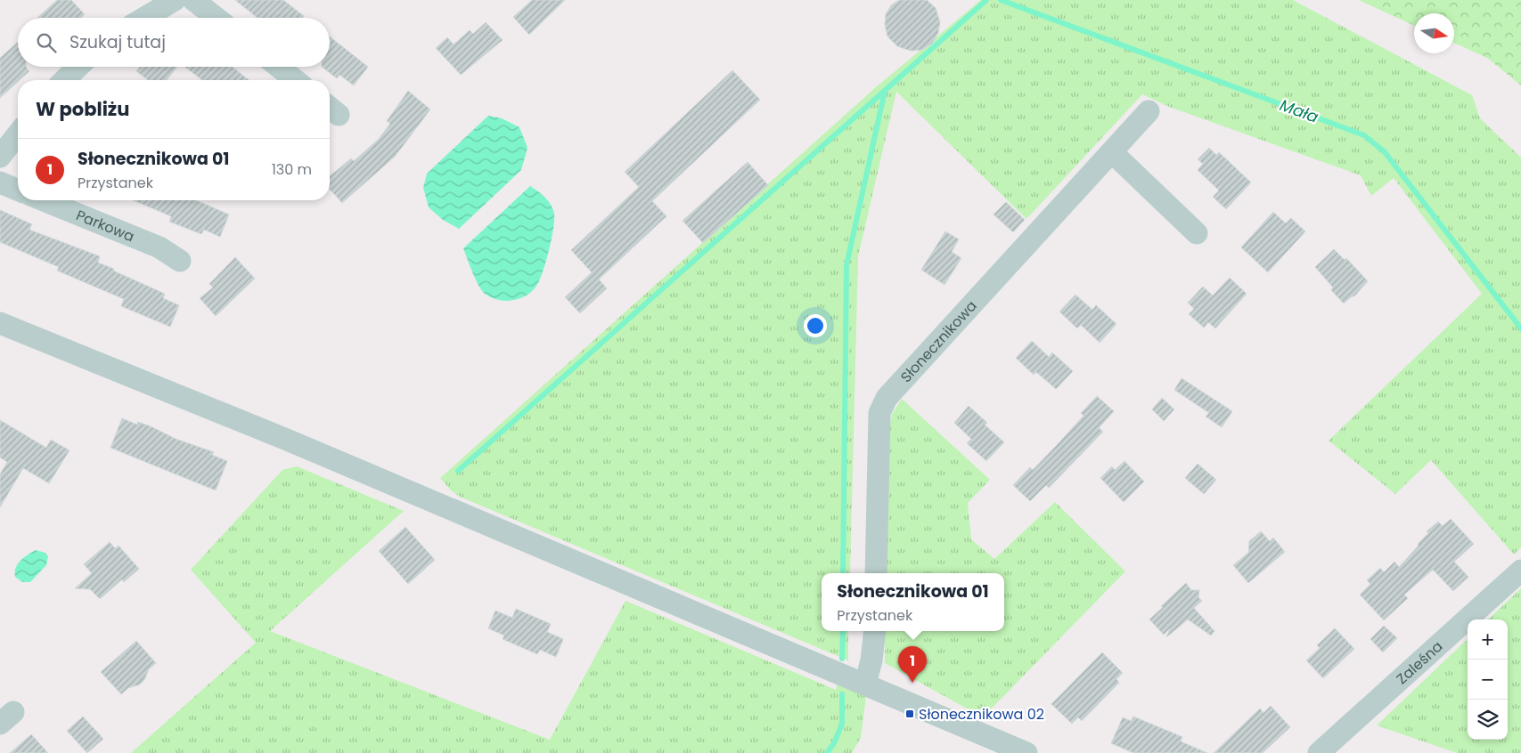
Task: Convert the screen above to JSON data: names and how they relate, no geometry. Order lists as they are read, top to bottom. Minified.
{"streets":{"street":["Parkowa","Słonecznikowa","Zaleśna"]},"water":["Mała"],"places":{"transit":["Słonecznikowa 02"]},"north":"right","page":{"search":"Szukaj tutaj","heading":"W pobliżu","list":[{"mark":"1","name":"Słonecznikowa 01","note":"Przystanek","value":"130 m"}],"popup":["Słonecznikowa 01","Przystanek"],"map_buttons":["+","−"],"pins":"1"}}
